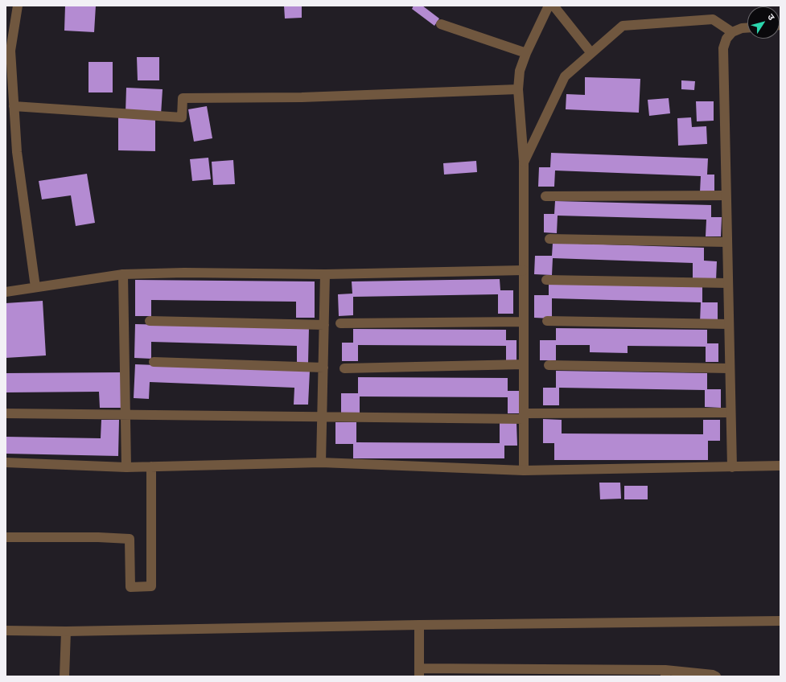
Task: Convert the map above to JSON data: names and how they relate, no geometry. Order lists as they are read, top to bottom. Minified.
{"north":"top right"}
